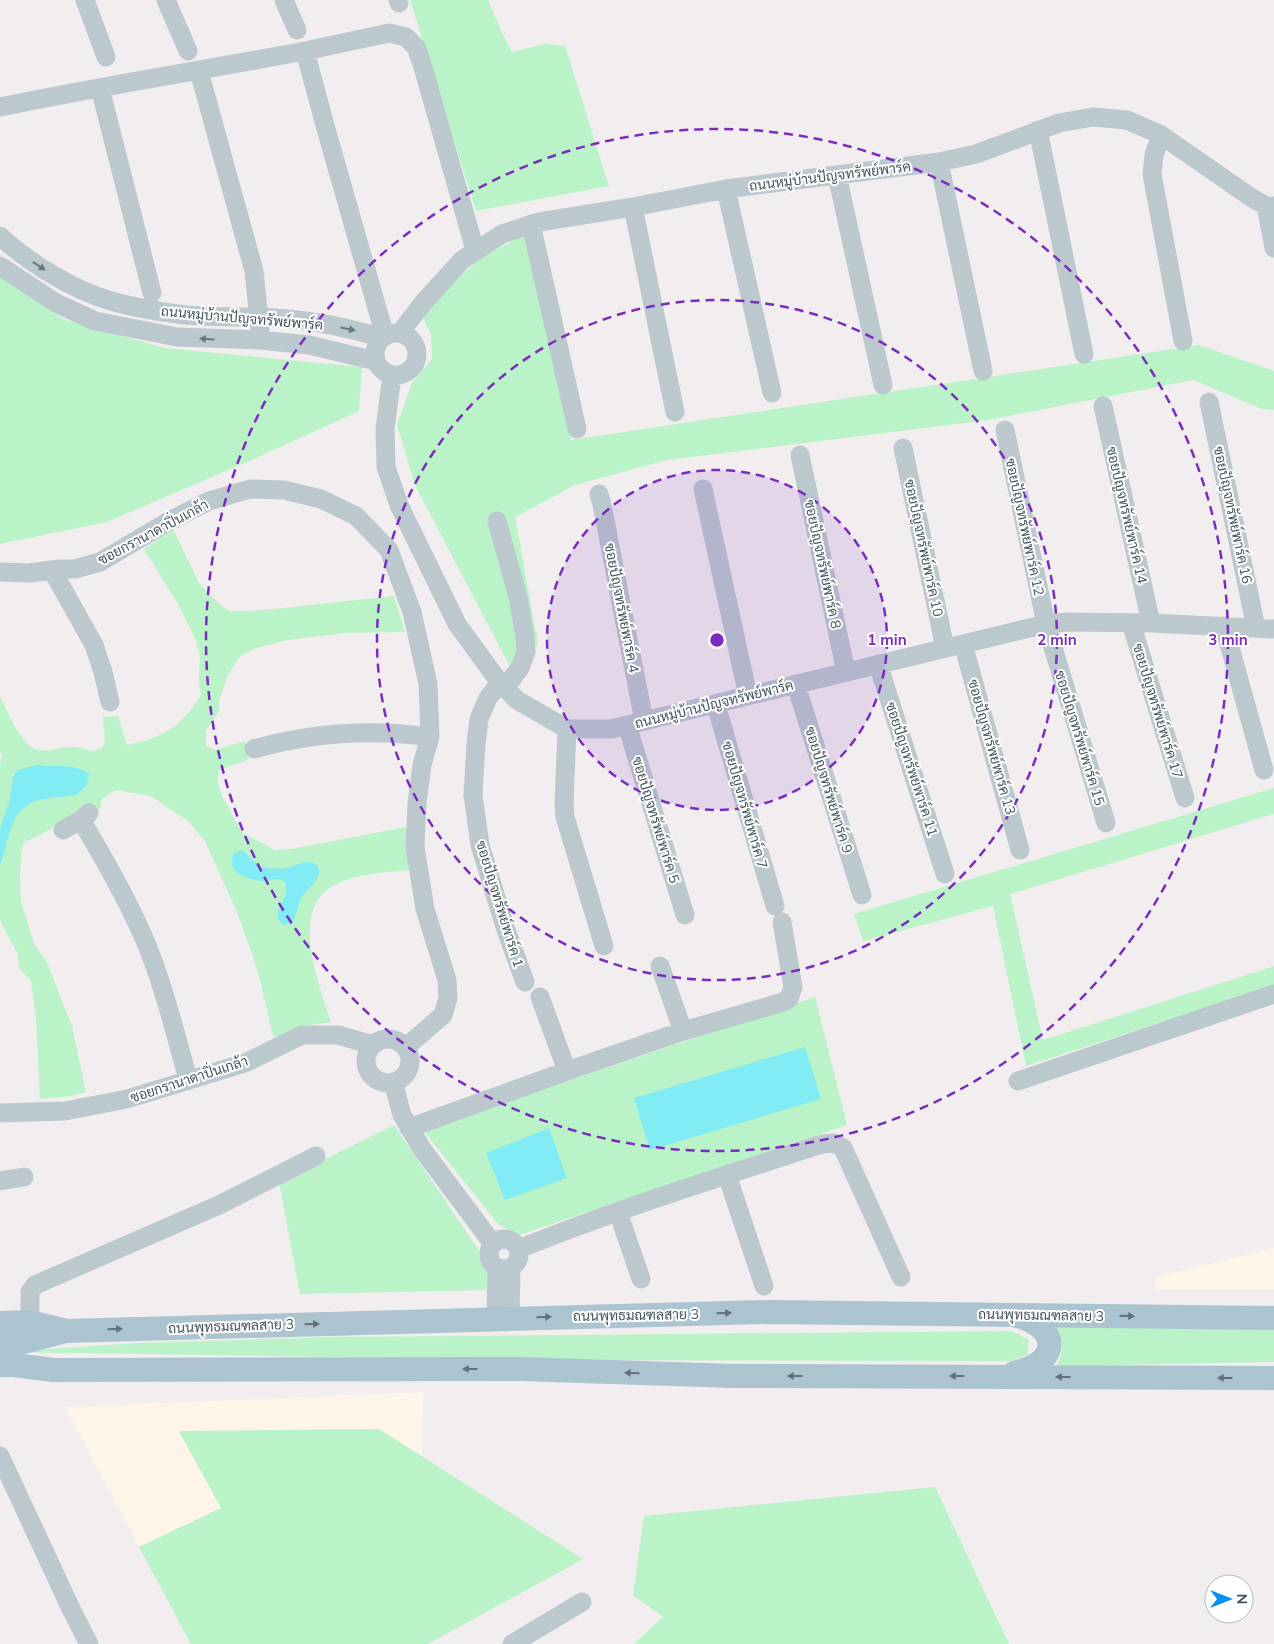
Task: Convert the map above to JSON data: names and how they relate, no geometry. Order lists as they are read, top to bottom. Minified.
{"streets":{"main road":["ถนนพุทธมณฑลสาย 3"],"street":["ถนนหมู่บ้านปัญจทรัพย์พาร์ค","ซอยปัญจทรัพย์พาร์ค 14","ซอยปัญจทรัพย์พาร์ค 16","ซอยปัญจทรัพย์พาร์ค 12","ซอยกรานาดาปิ่นเกล้า","ซอยปัญจทรัพย์พาร์ค 10","ซอยปัญจทรัพย์พาร์ค 8","ซอยปัญจทรัพย์พาร์ค 4","ซอยปัญจทรัพย์พาร์ค 17","ซอยปัญจทรัพย์พาร์ค 15","ซอยปัญจทรัพย์พาร์ค 13","ซอยปัญจทรัพย์พาร์ค 11","ซอยปัญจทรัพย์พาร์ค 9","ซอยปัญจทรัพย์พาร์ค 7","ซอยปัญจทรัพย์พาร์ค 5","ซอยปัญจทรัพย์พาร์ค 1"]},"crossings":[["ถนนหมู่บ้านปัญจทรัพย์พาร์ค","ซอยปัญจทรัพย์พาร์ค 14"],["ถนนหมู่บ้านปัญจทรัพย์พาร์ค","ซอยปัญจทรัพย์พาร์ค 16"],["ถนนหมู่บ้านปัญจทรัพย์พาร์ค","ซอยปัญจทรัพย์พาร์ค 12"],["ถนนหมู่บ้านปัญจทรัพย์พาร์ค","ซอยปัญจทรัพย์พาร์ค 10"],["ถนนหมู่บ้านปัญจทรัพย์พาร์ค","ซอยปัญจทรัพย์พาร์ค 8"],["ถนนหมู่บ้านปัญจทรัพย์พาร์ค","ซอยปัญจทรัพย์พาร์ค 4"],["ถนนหมู่บ้านปัญจทรัพย์พาร์ค","ซอยปัญจทรัพย์พาร์ค 17"],["ถนนหมู่บ้านปัญจทรัพย์พาร์ค","ซอยปัญจทรัพย์พาร์ค 15"],["ถนนหมู่บ้านปัญจทรัพย์พาร์ค","ซอยปัญจทรัพย์พาร์ค 13"],["ถนนหมู่บ้านปัญจทรัพย์พาร์ค","ซอยปัญจทรัพย์พาร์ค 11"],["ถนนหมู่บ้านปัญจทรัพย์พาร์ค","ซอยปัญจทรัพย์พาร์ค 9"],["ถนนหมู่บ้านปัญจทรัพย์พาร์ค","ซอยปัญจทรัพย์พาร์ค 7"],["ถนนหมู่บ้านปัญจทรัพย์พาร์ค","ซอยปัญจทรัพย์พาร์ค 5"],["ซอยปัญจทรัพย์พาร์ค 12","ซอยปัญจทรัพย์พาร์ค 15"],["ซอยปัญจทรัพย์พาร์ค 10","ซอยปัญจทรัพย์พาร์ค 13"],["ซอยปัญจทรัพย์พาร์ค 4","ซอยปัญจทรัพย์พาร์ค 5"]],"north":"right","rings":["1 min","2 min","3 min"]}
